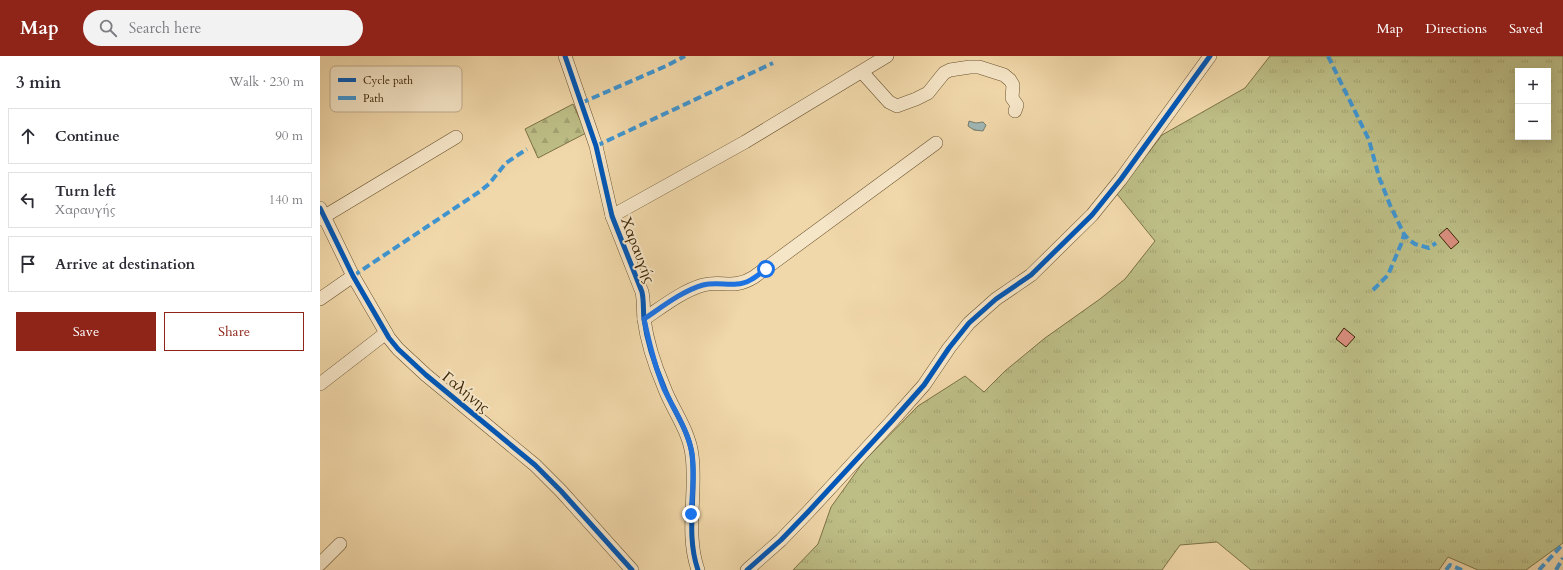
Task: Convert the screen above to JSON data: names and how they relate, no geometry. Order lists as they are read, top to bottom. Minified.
{"streets":{"street":["Χαραυγής","Γαλήνης"]},"legend":["Cycle path","Path"],"page":{"header":"Map","search":"Search here","nav":["Map","Directions","Saved"],"heading":["3 min","Walk · 230 m"],"map_buttons":["+","−"],"list":[["Continue","90 m"],["Turn left","Χαραυγής","140 m"],"Arrive at destination"],"buttons":["Save","Share"]}}
